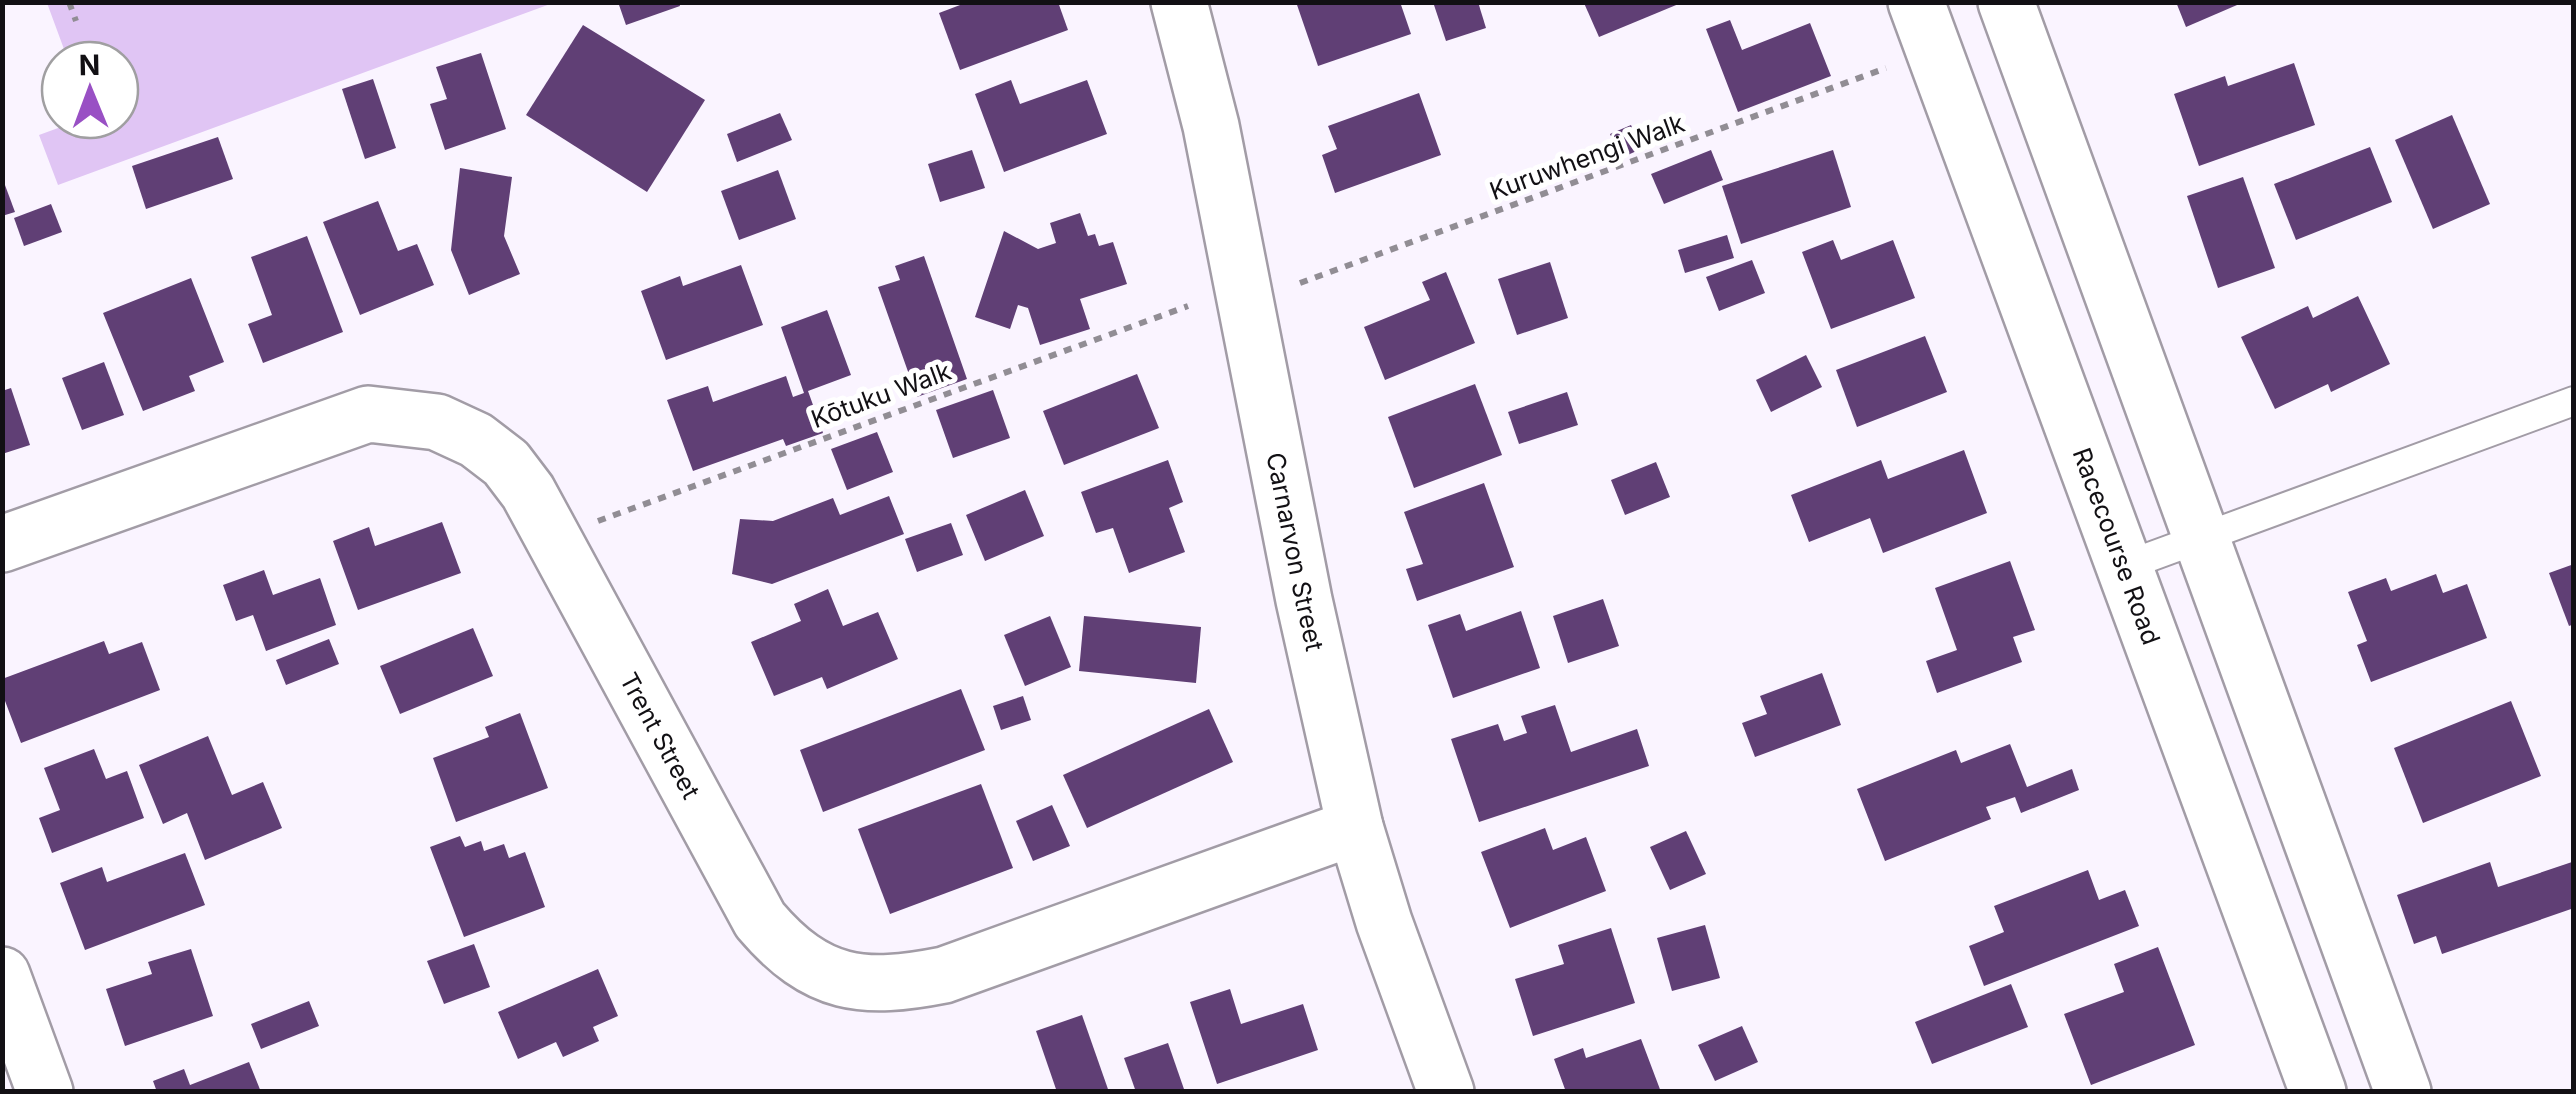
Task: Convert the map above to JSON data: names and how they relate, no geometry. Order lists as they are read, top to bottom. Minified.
{"streets":{"street":["Racecourse Road","Carnarvon Street","Trent Street"],"path":["Kuruwhengi Walk","Kōtuku Walk"]},"crossings":[["Carnarvon Street","Trent Street"]],"north":"top"}
